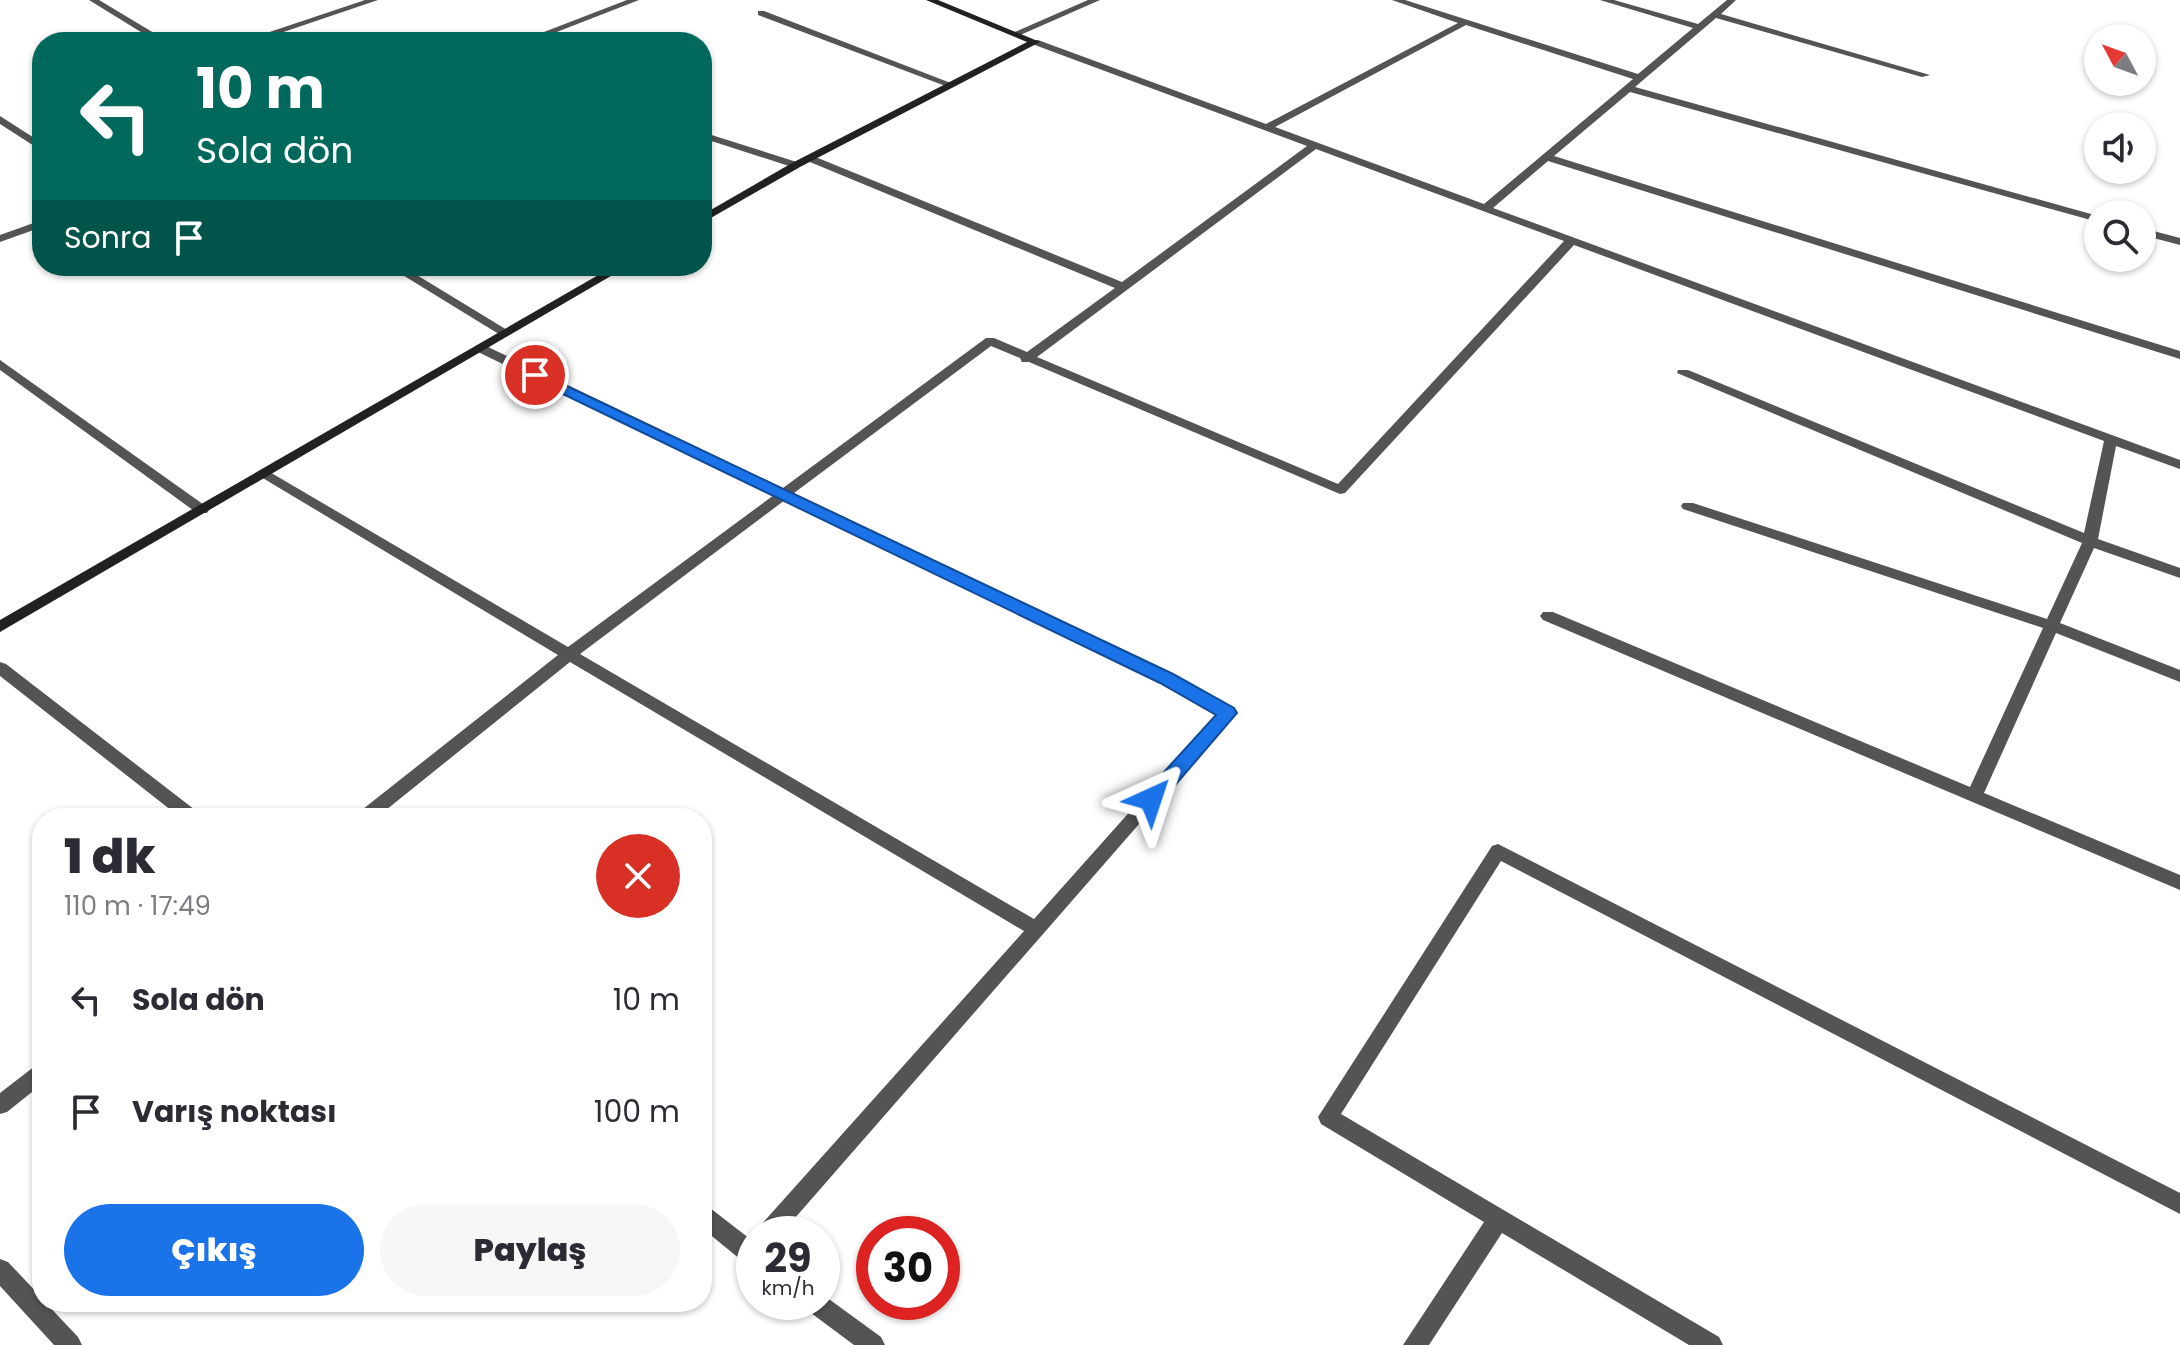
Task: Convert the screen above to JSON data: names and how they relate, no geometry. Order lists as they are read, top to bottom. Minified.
{"north":"top left","page":{"turn":["10 m","Sola dön"],"then":"Sonra","heading":["1 dk","110 m · 17:49"],"list":[{"name":"Sola dön","value":"10 m"},{"name":"Varış noktası","value":"100 m"}],"buttons":["Çıkış","Paylaş"],"speed":"29 km/h","limit":"30"}}
